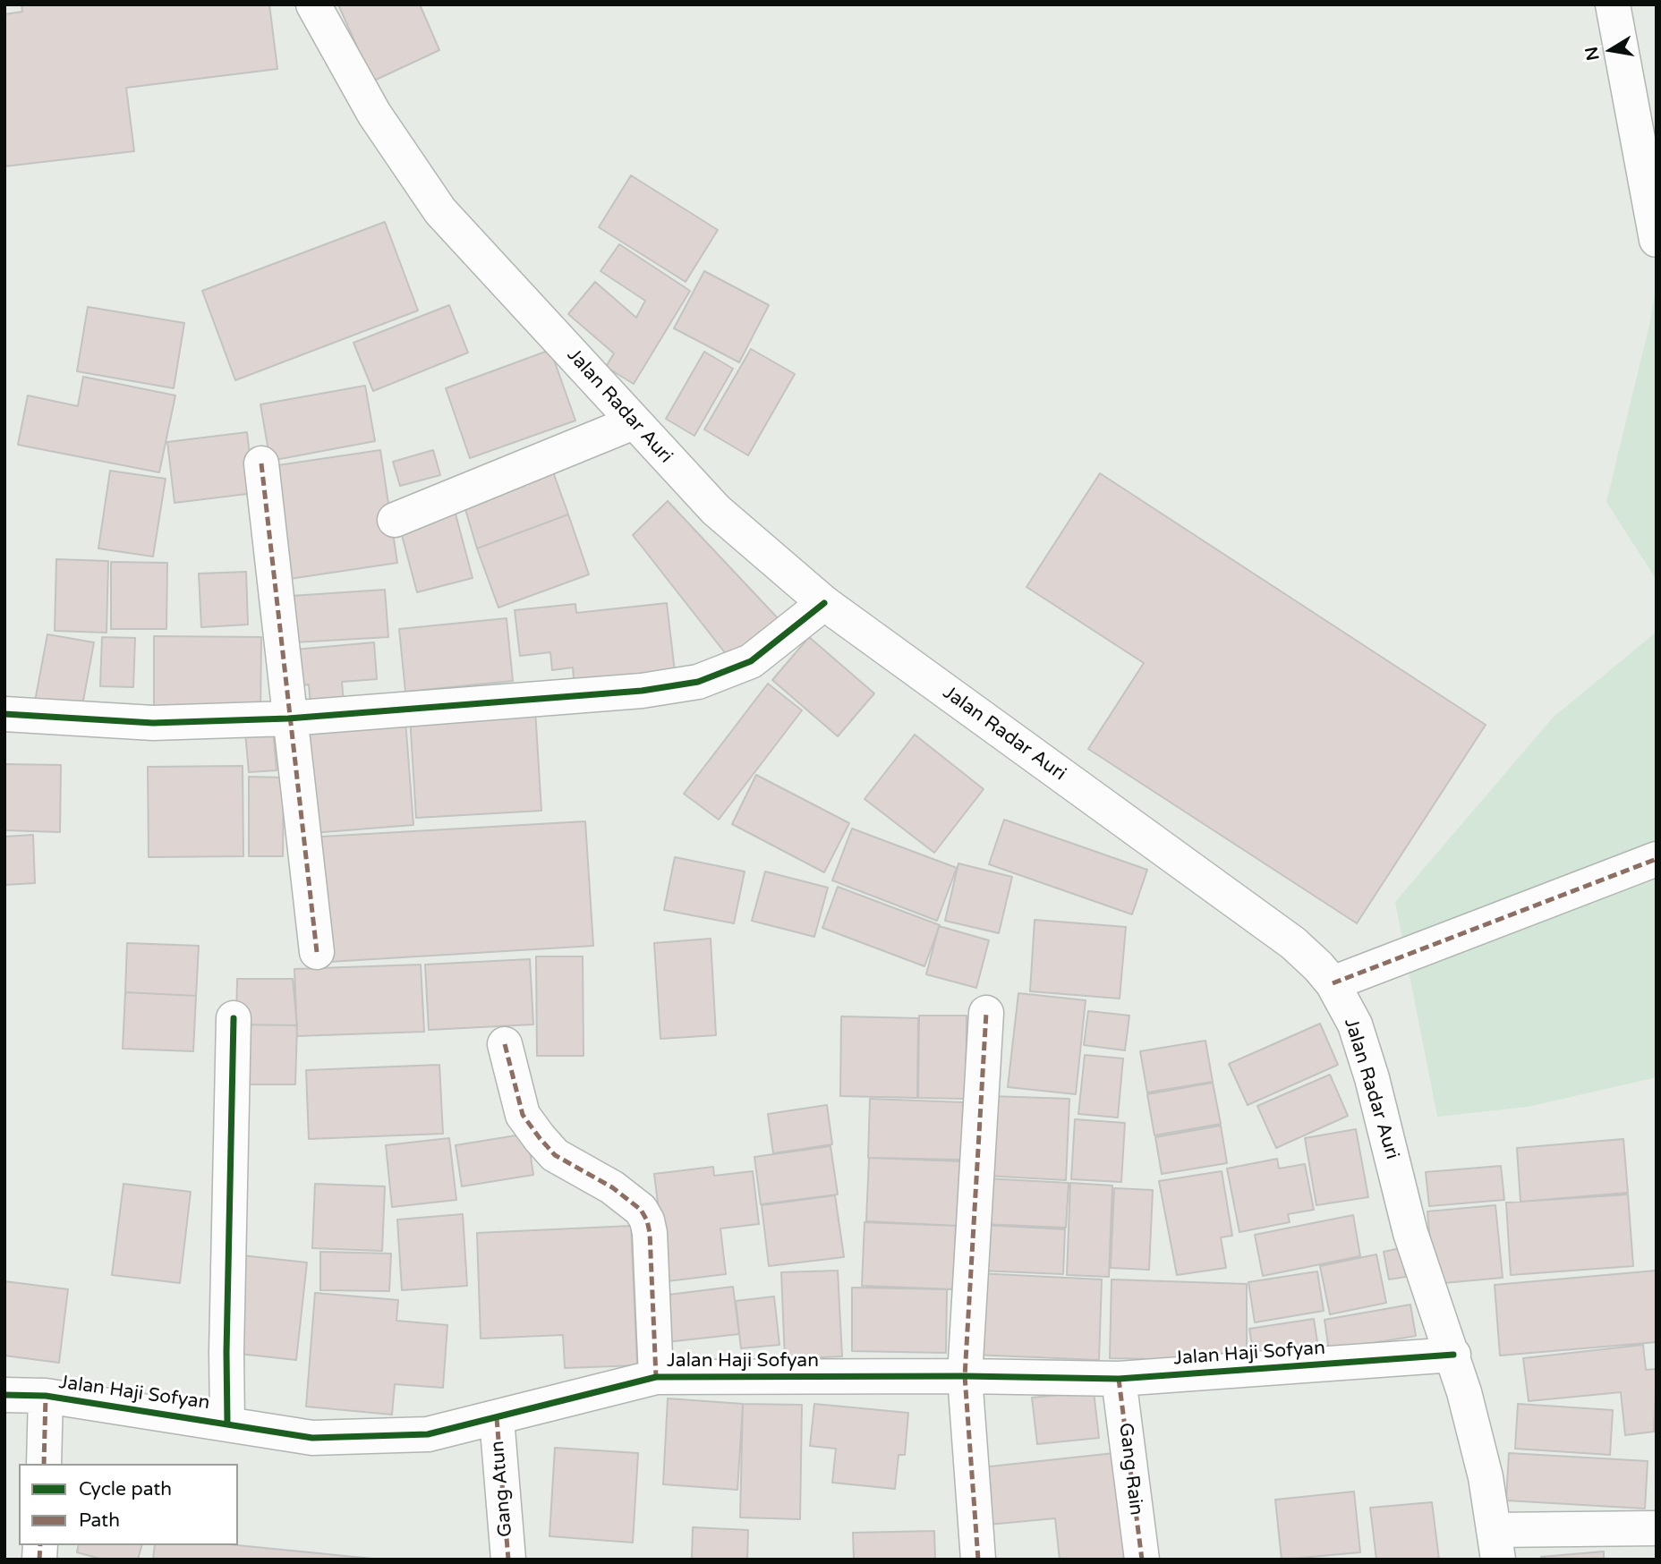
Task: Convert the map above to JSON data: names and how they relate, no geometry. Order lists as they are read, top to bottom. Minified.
{"streets":{"street":["Jalan Radar Auri","Jalan Haji Sofyan","Gang Rain","Gang Atun"]},"crossings":[["Jalan Radar Auri","Jalan Haji Sofyan"],["Jalan Haji Sofyan","Gang Rain"],["Jalan Haji Sofyan","Gang Atun"]],"legend":["Cycle path","Path"],"north":"left"}
